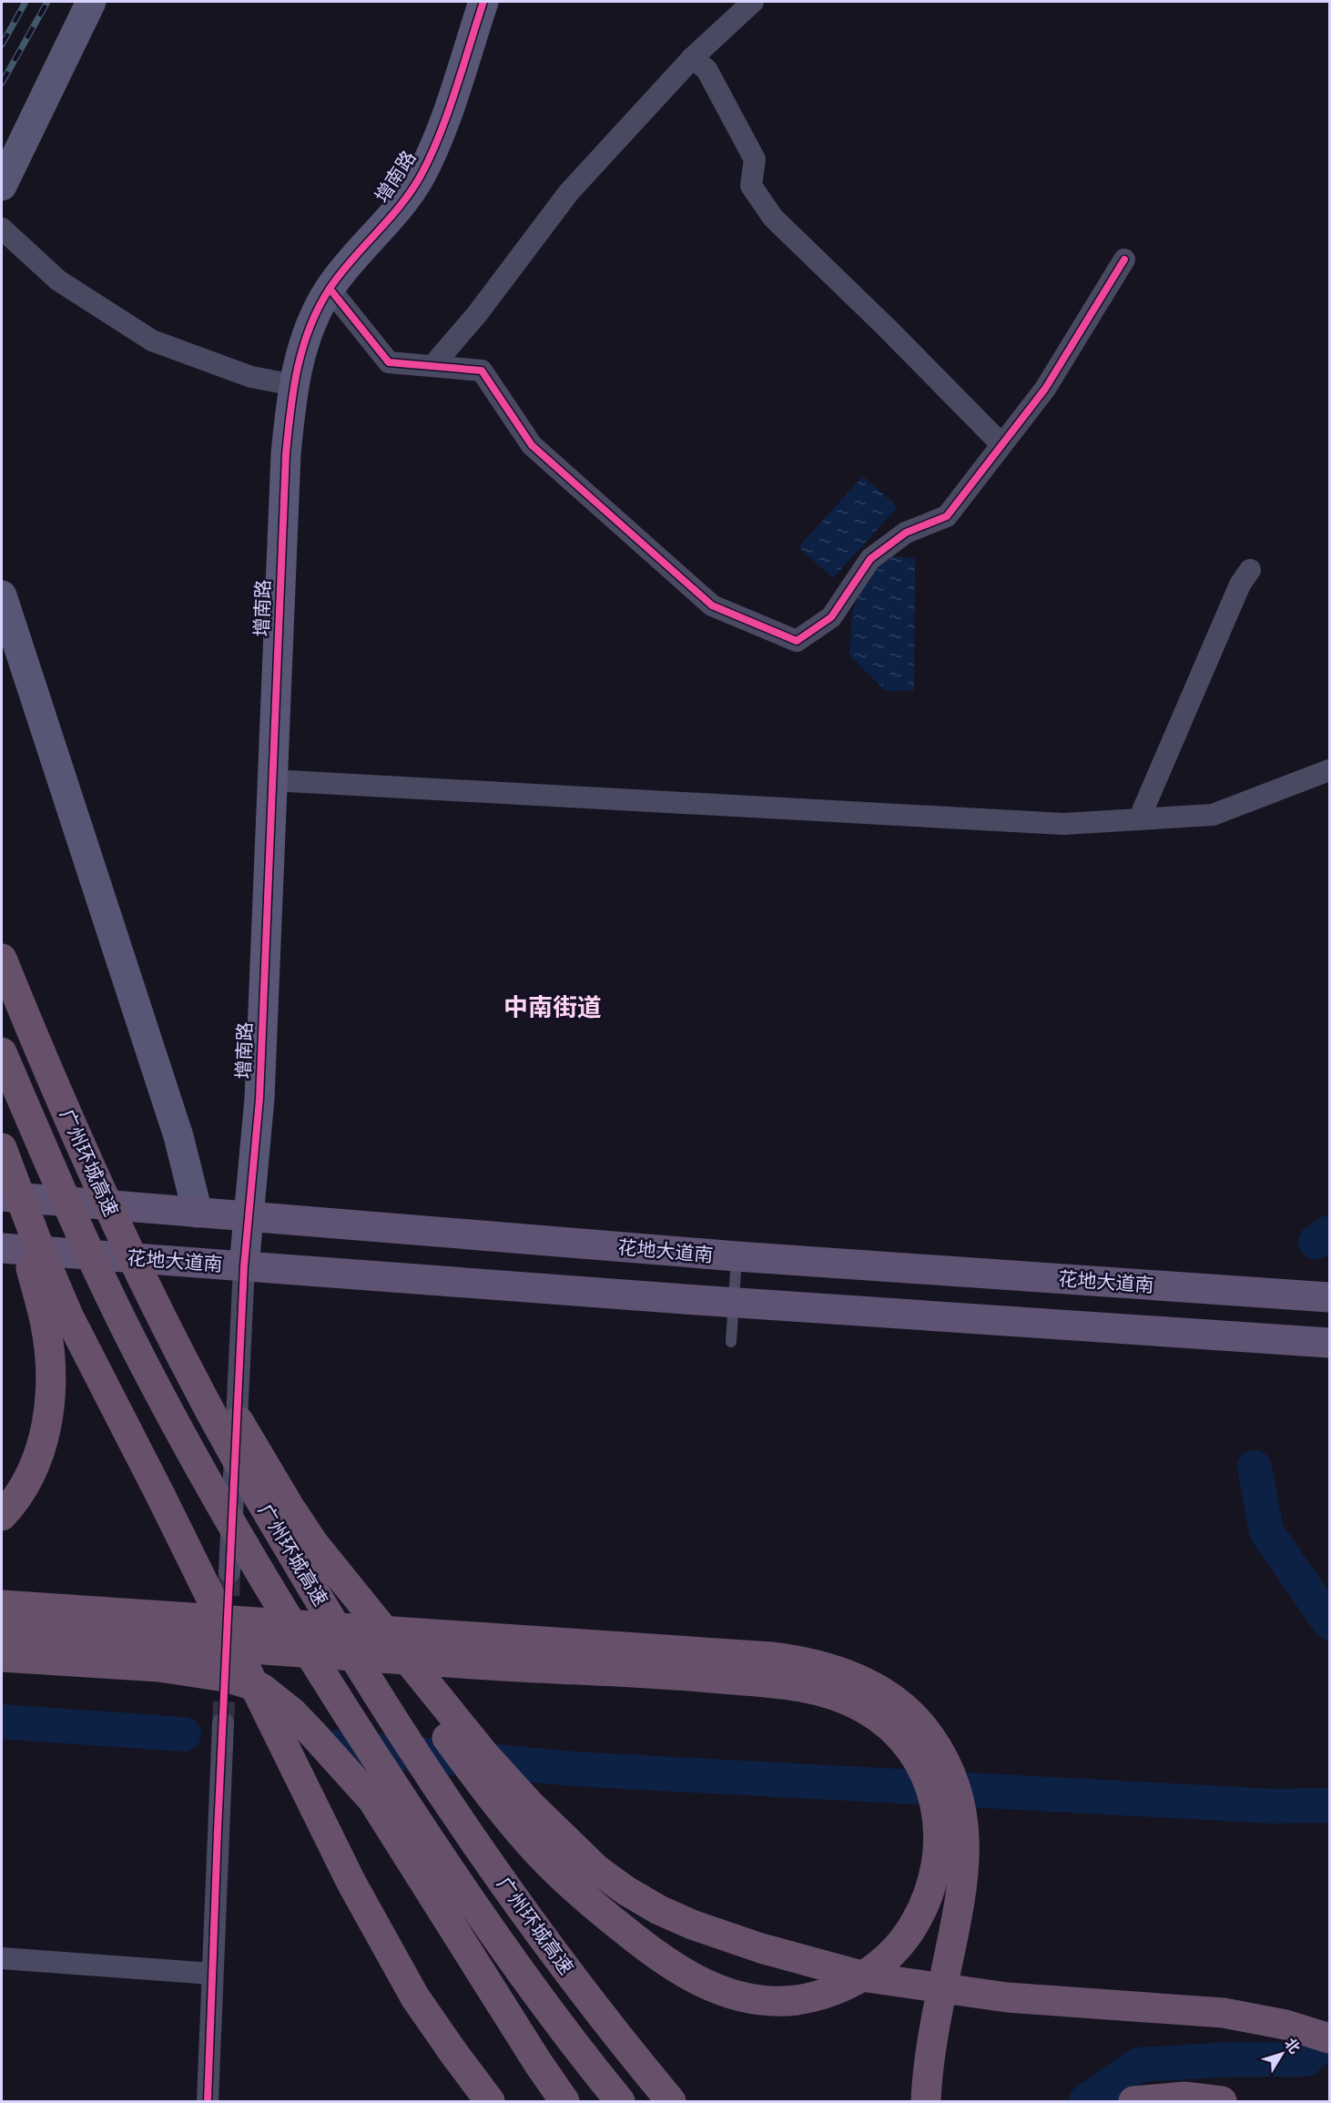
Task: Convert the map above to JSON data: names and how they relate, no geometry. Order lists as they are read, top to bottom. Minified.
{"streets":{"highway":["广州环城高速"],"main road":["花地大道南"],"street":["增南路"]},"crossings":[["增南路","花地大道南"]],"districts":["中南街道"],"north":"top right"}
